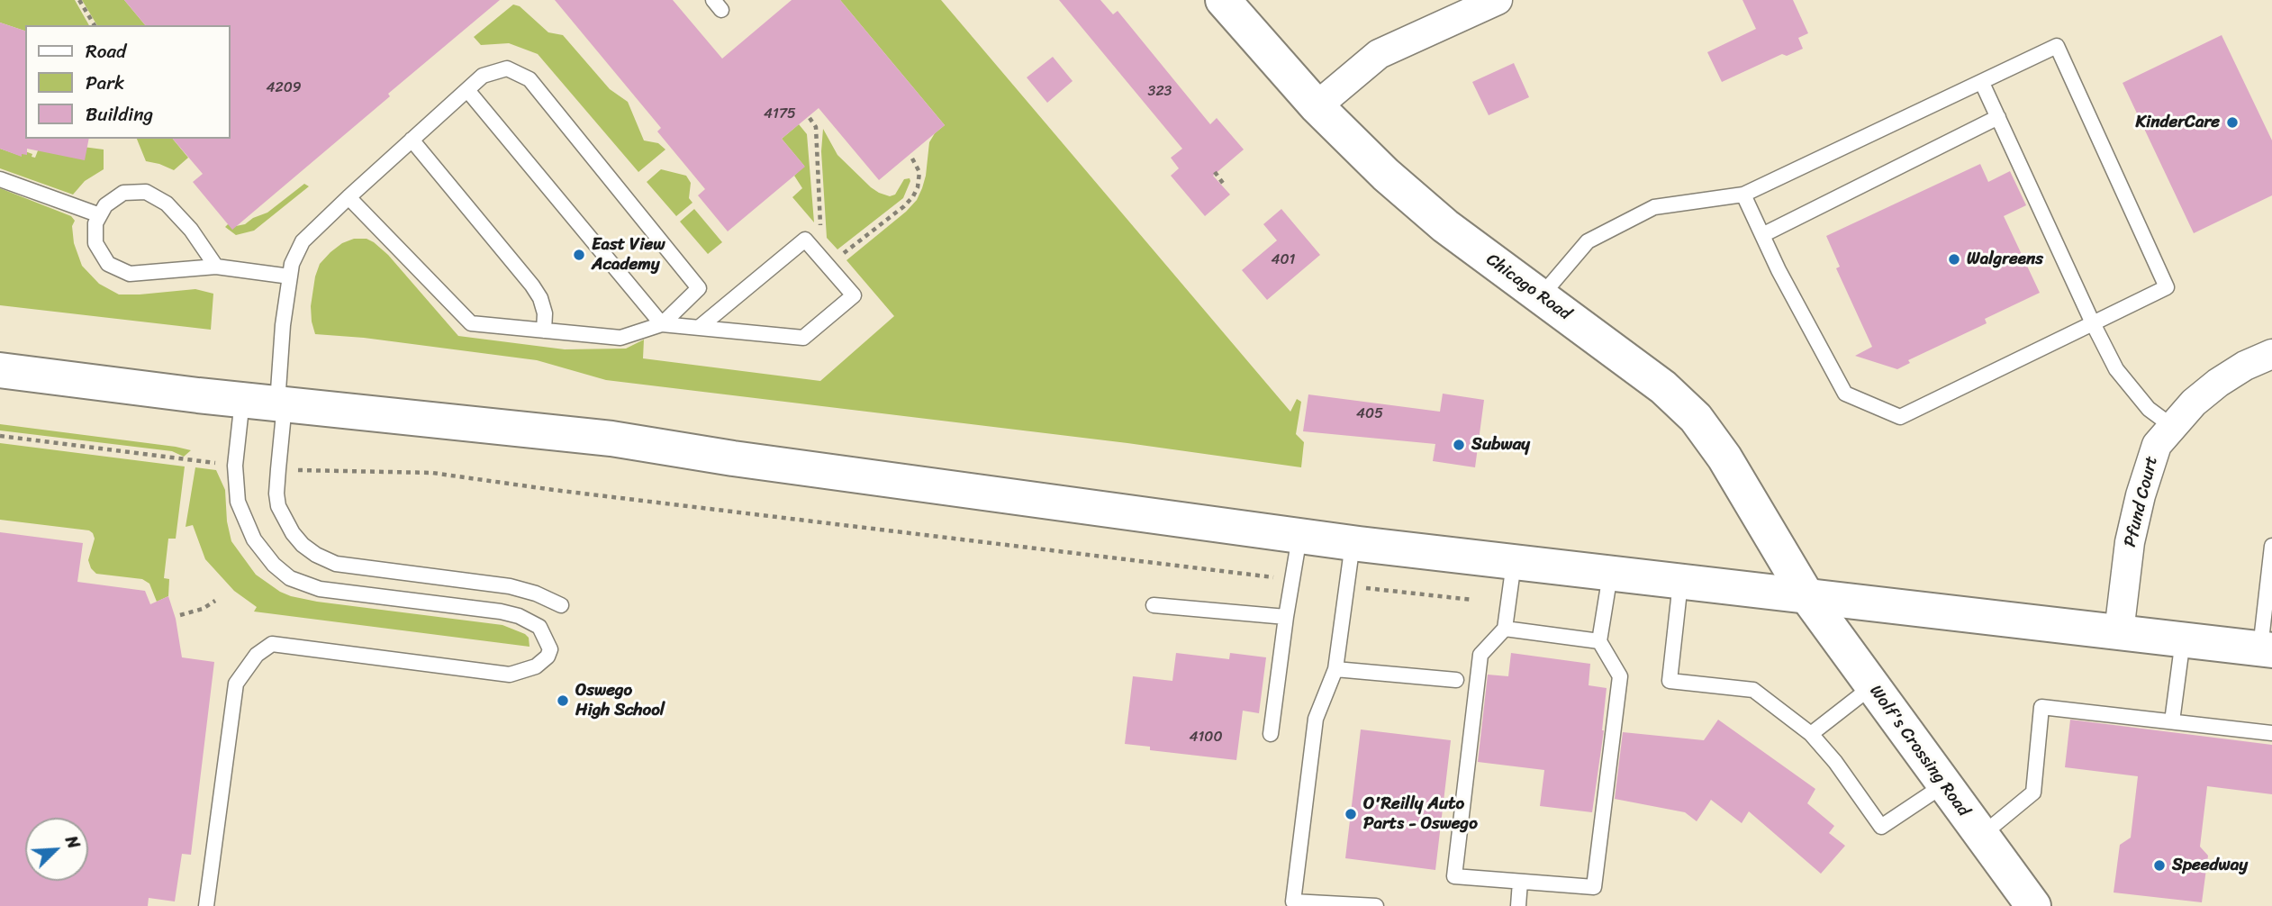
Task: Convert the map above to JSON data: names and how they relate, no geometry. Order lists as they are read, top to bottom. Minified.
{"streets":{"main road":["Chicago Road","Wolf's Crossing Road"],"street":["Pfund Court"]},"crossings":[["Chicago Road","Wolf's Crossing Road"]],"places":["KinderCare","East View Academy","Walgreens","Subway","Oswego High School","O'Reilly Auto Parts - Oswego","Speedway"],"house_numbers":["4209","323","4175","401","405","4100"],"legend":["Road","Park","Building"],"north":"top right"}
